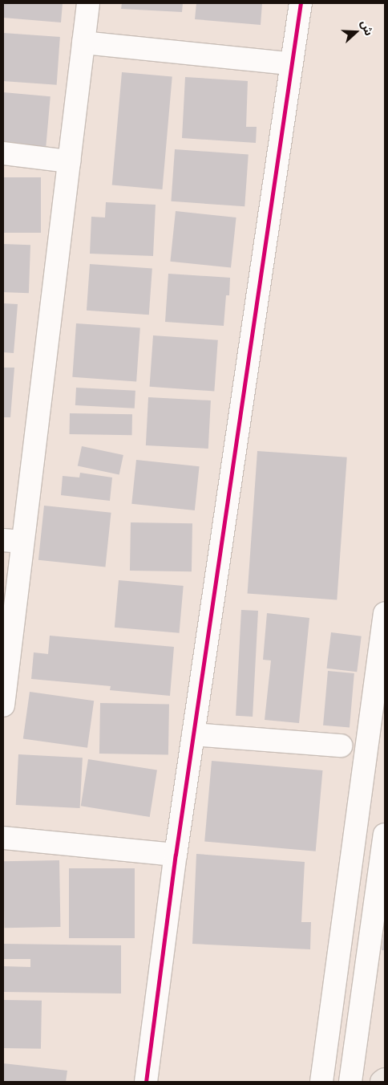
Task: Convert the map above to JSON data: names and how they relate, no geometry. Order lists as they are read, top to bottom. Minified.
{"north":"right"}
